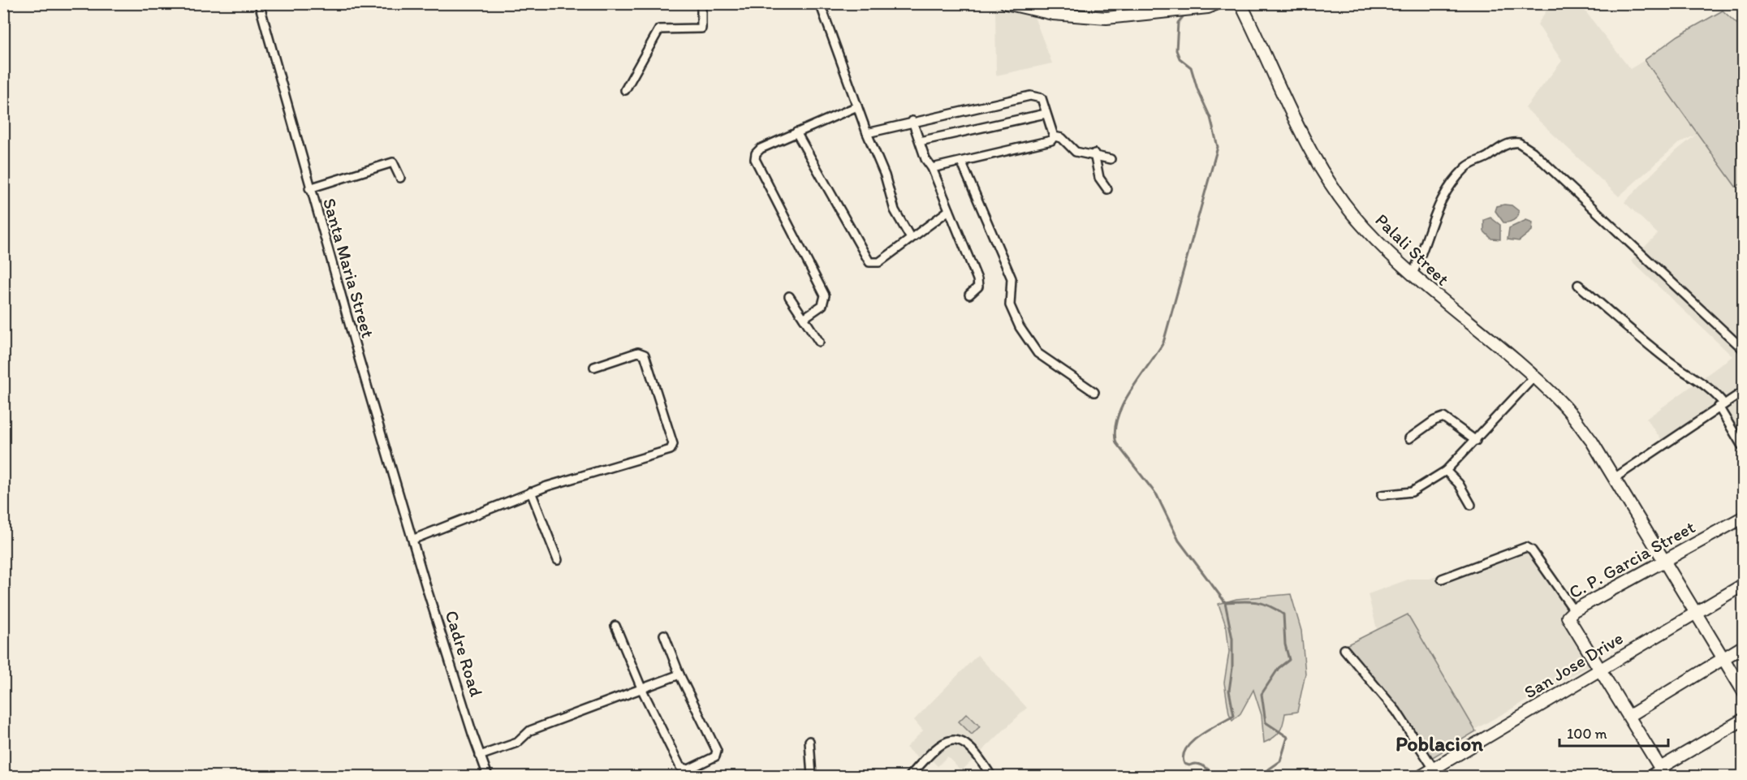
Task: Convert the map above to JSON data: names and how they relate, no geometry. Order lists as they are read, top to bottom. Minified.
{"streets":{"street":["Palali Street","Santa Maria Street","C. P. Garcia Street","Cadre Road","San Jose Drive"]},"crossings":[["Palali Street","C. P. Garcia Street"],["Palali Street","San Jose Drive"],["Santa Maria Street","Cadre Road"],["C. P. Garcia Street","San Jose Drive"]],"districts":["Poblacion"],"scale_bar":"100 m"}
